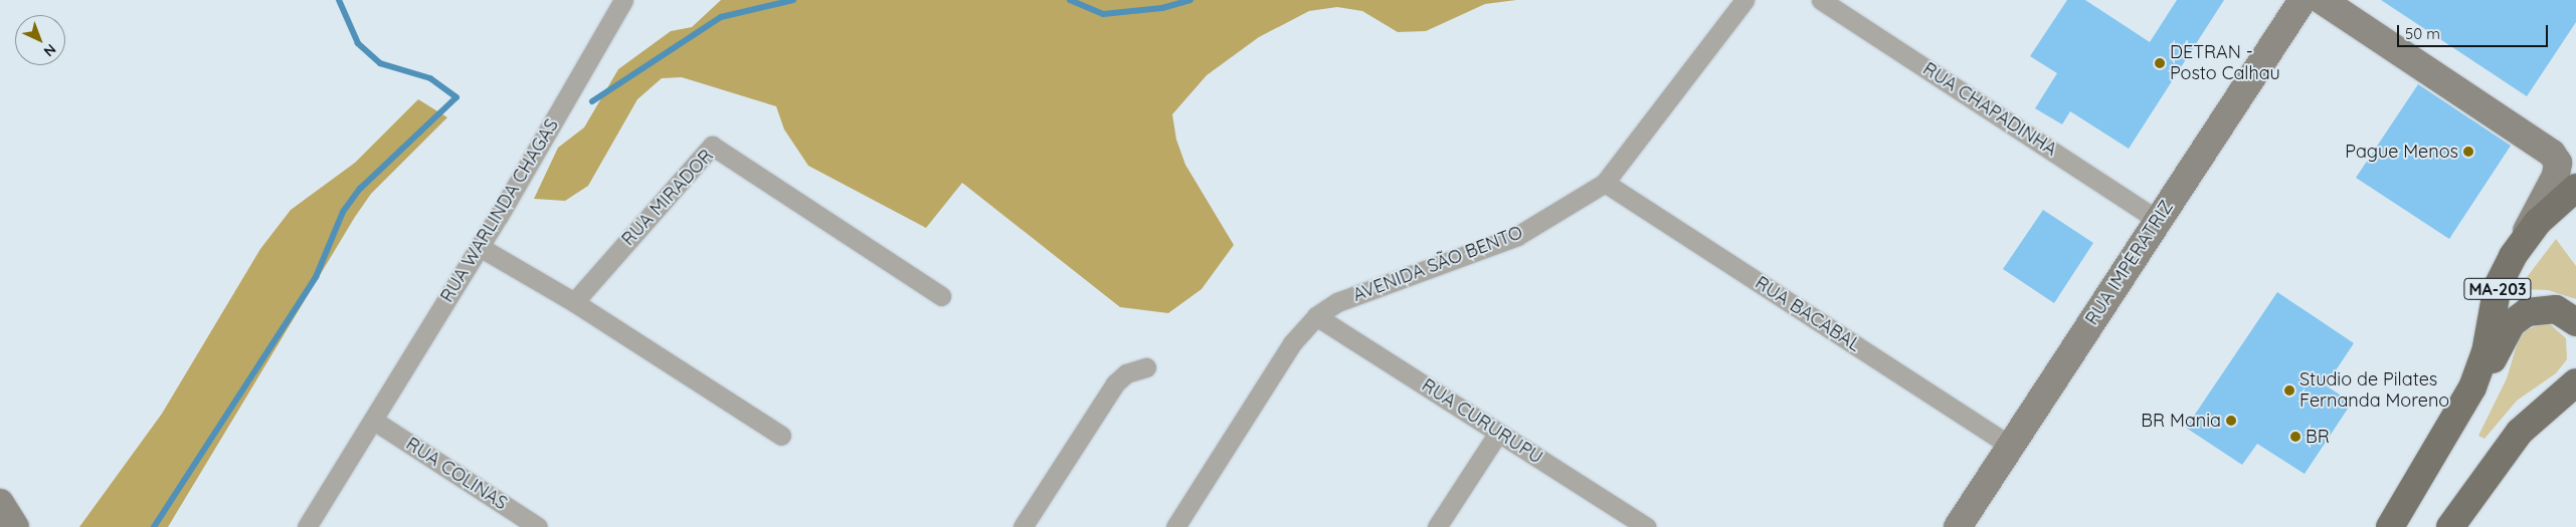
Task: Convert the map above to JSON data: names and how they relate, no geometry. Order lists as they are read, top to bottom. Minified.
{"streets":{"main road":["MA-203"],"street":["RUA CHAPADINHA","RUA MIRADOR","RUA WARLINDA CHAGAS","RUA IMPERATRIZ","AVENIDA SÃO BENTO","RUA BACABAL","RUA CURURUPU","RUA COLINAS"]},"crossings":[["RUA CHAPADINHA","RUA IMPERATRIZ"],["RUA WARLINDA CHAGAS","RUA COLINAS"],["RUA IMPERATRIZ","RUA BACABAL"],["AVENIDA SÃO BENTO","RUA BACABAL"],["AVENIDA SÃO BENTO","RUA CURURUPU"]],"places":["DETRAN - Posto Calhau","Pague Menos","Studio de Pilates Fernanda Moreno","BR Mania","BR"],"scale_bar":"50 m","north":"bottom right"}
